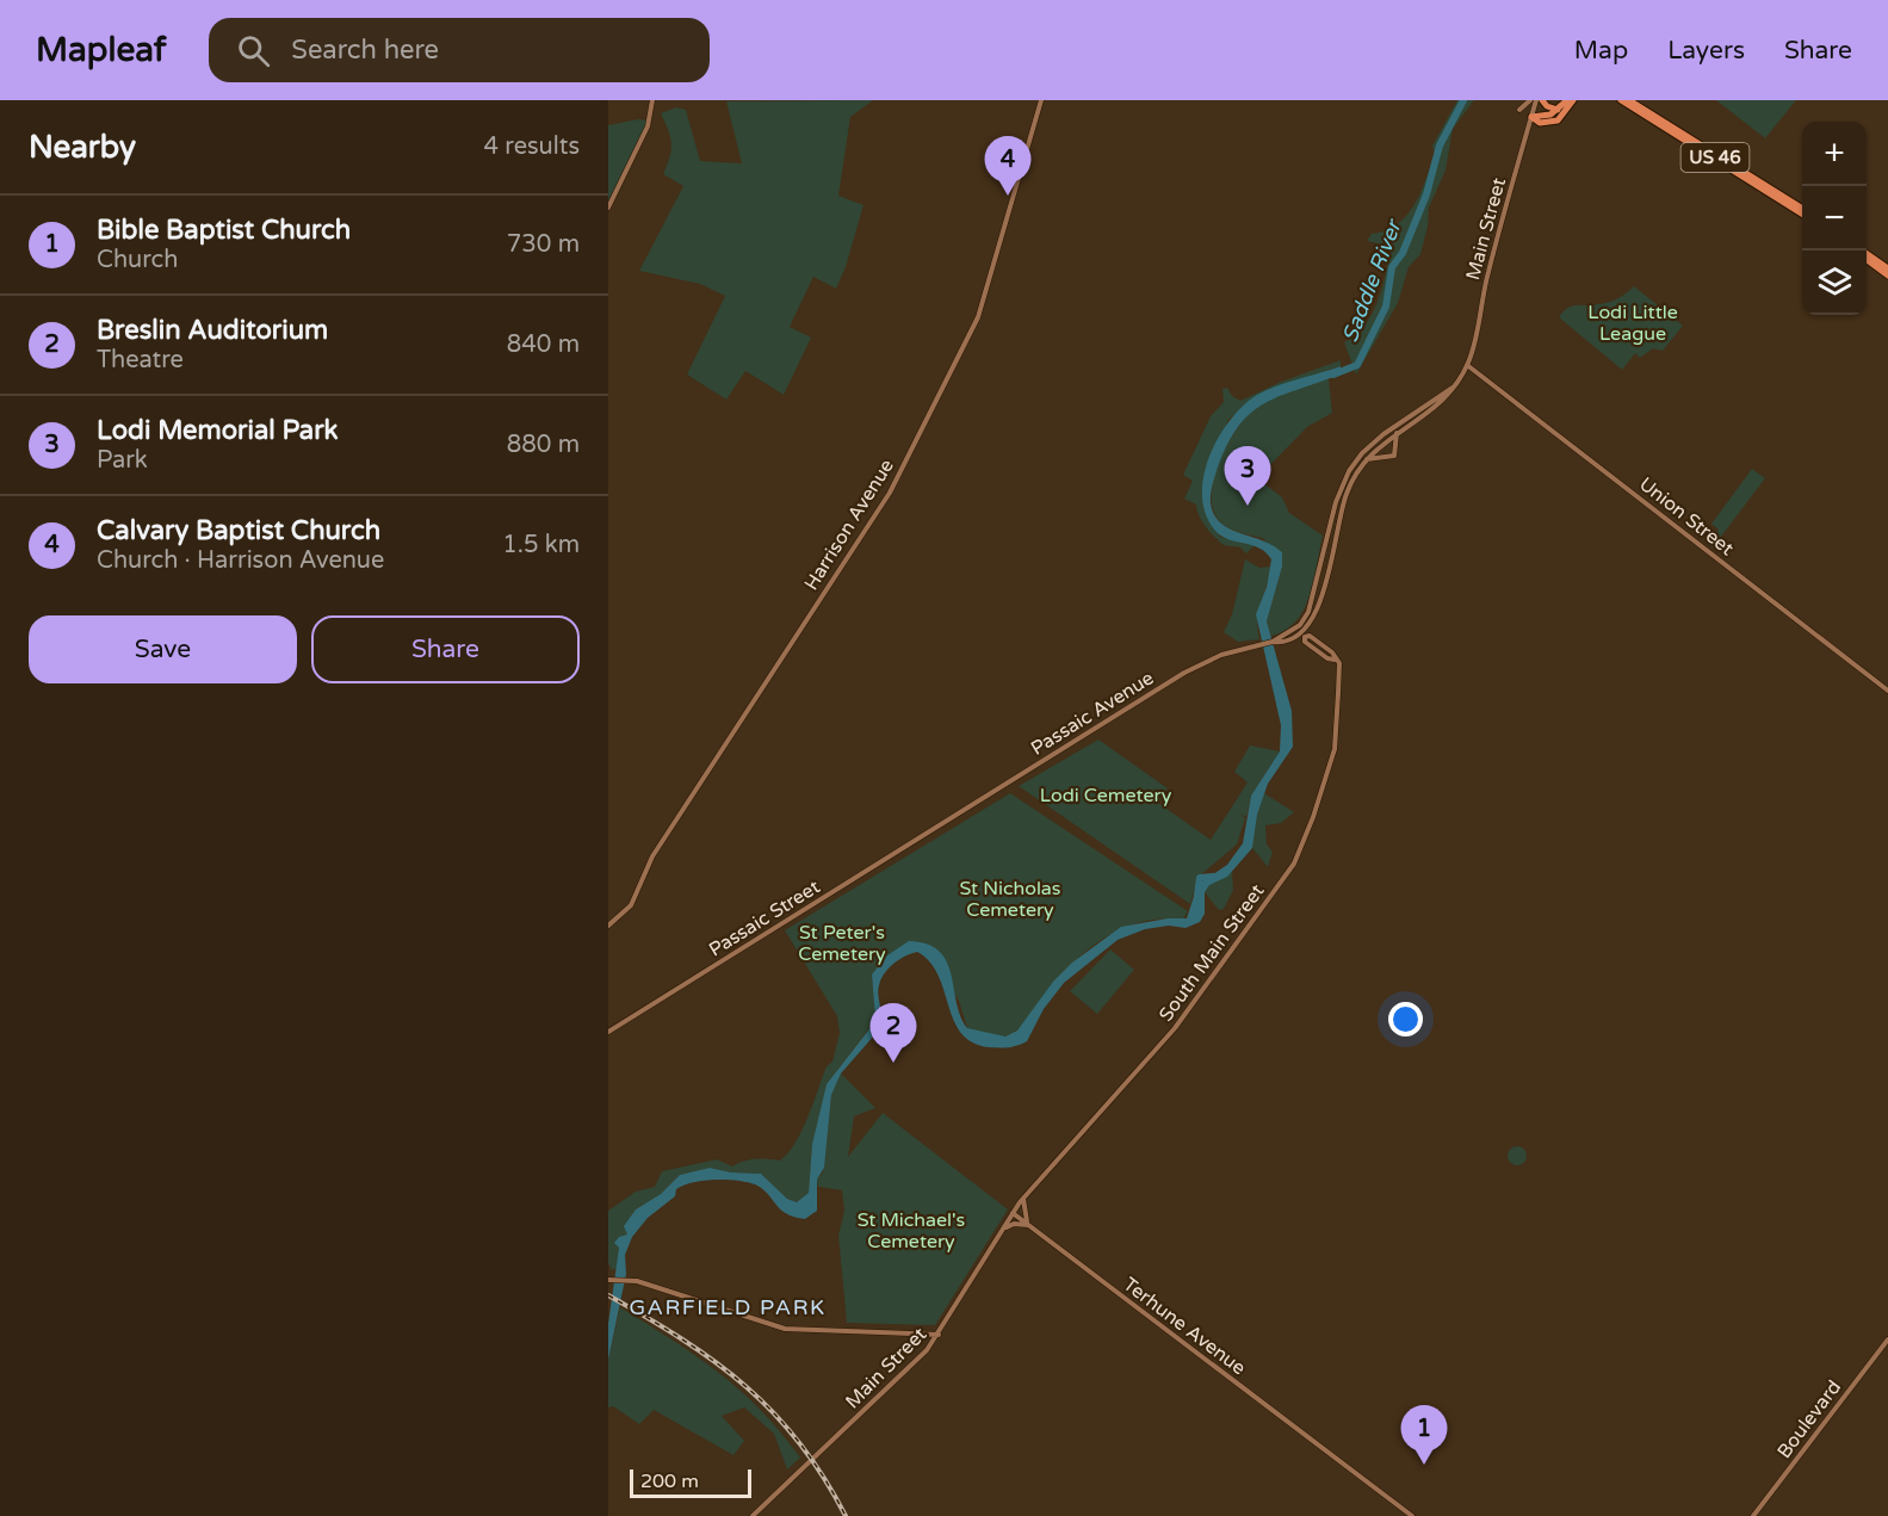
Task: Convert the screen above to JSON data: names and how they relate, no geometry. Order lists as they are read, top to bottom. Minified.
{"streets":{"highway":["US 46"],"street":["Main Street","Union Street","Harrison Avenue","Passaic Avenue","Passaic Street","South Main Street","Terhune Avenue","Boulevard"]},"crossings":[["Main Street","Union Street"],["Main Street","South Main Street"],["Main Street","Terhune Avenue"],["Passaic Avenue","Passaic Street"],["Passaic Avenue","South Main Street"],["South Main Street","Terhune Avenue"]],"districts":["GARFIELD PARK"],"water":["Saddle River"],"parks":["Lodi Little League","Lodi Cemetery","St Nicholas Cemetery","St Peter's Cemetery","St Michael's Cemetery"],"scale_bar":"200 m","page":{"header":"Mapleaf","search":"Search here","nav":["Map","Layers","Share"],"heading":["Nearby","4 results"],"map_buttons":["+","−"],"pins":["4","3","2","1"],"list":[{"mark":"1","name":"Bible Baptist Church","note":"Church","value":"730 m"},{"mark":"2","name":"Breslin Auditorium","note":"Theatre","value":"840 m"},{"mark":"3","name":"Lodi Memorial Park","note":"Park","value":"880 m"},{"mark":"4","name":"Calvary Baptist Church","note":"Church · Harrison Avenue","value":"1.5 km"}],"buttons":["Save","Share"],"scale":"200 m"}}
